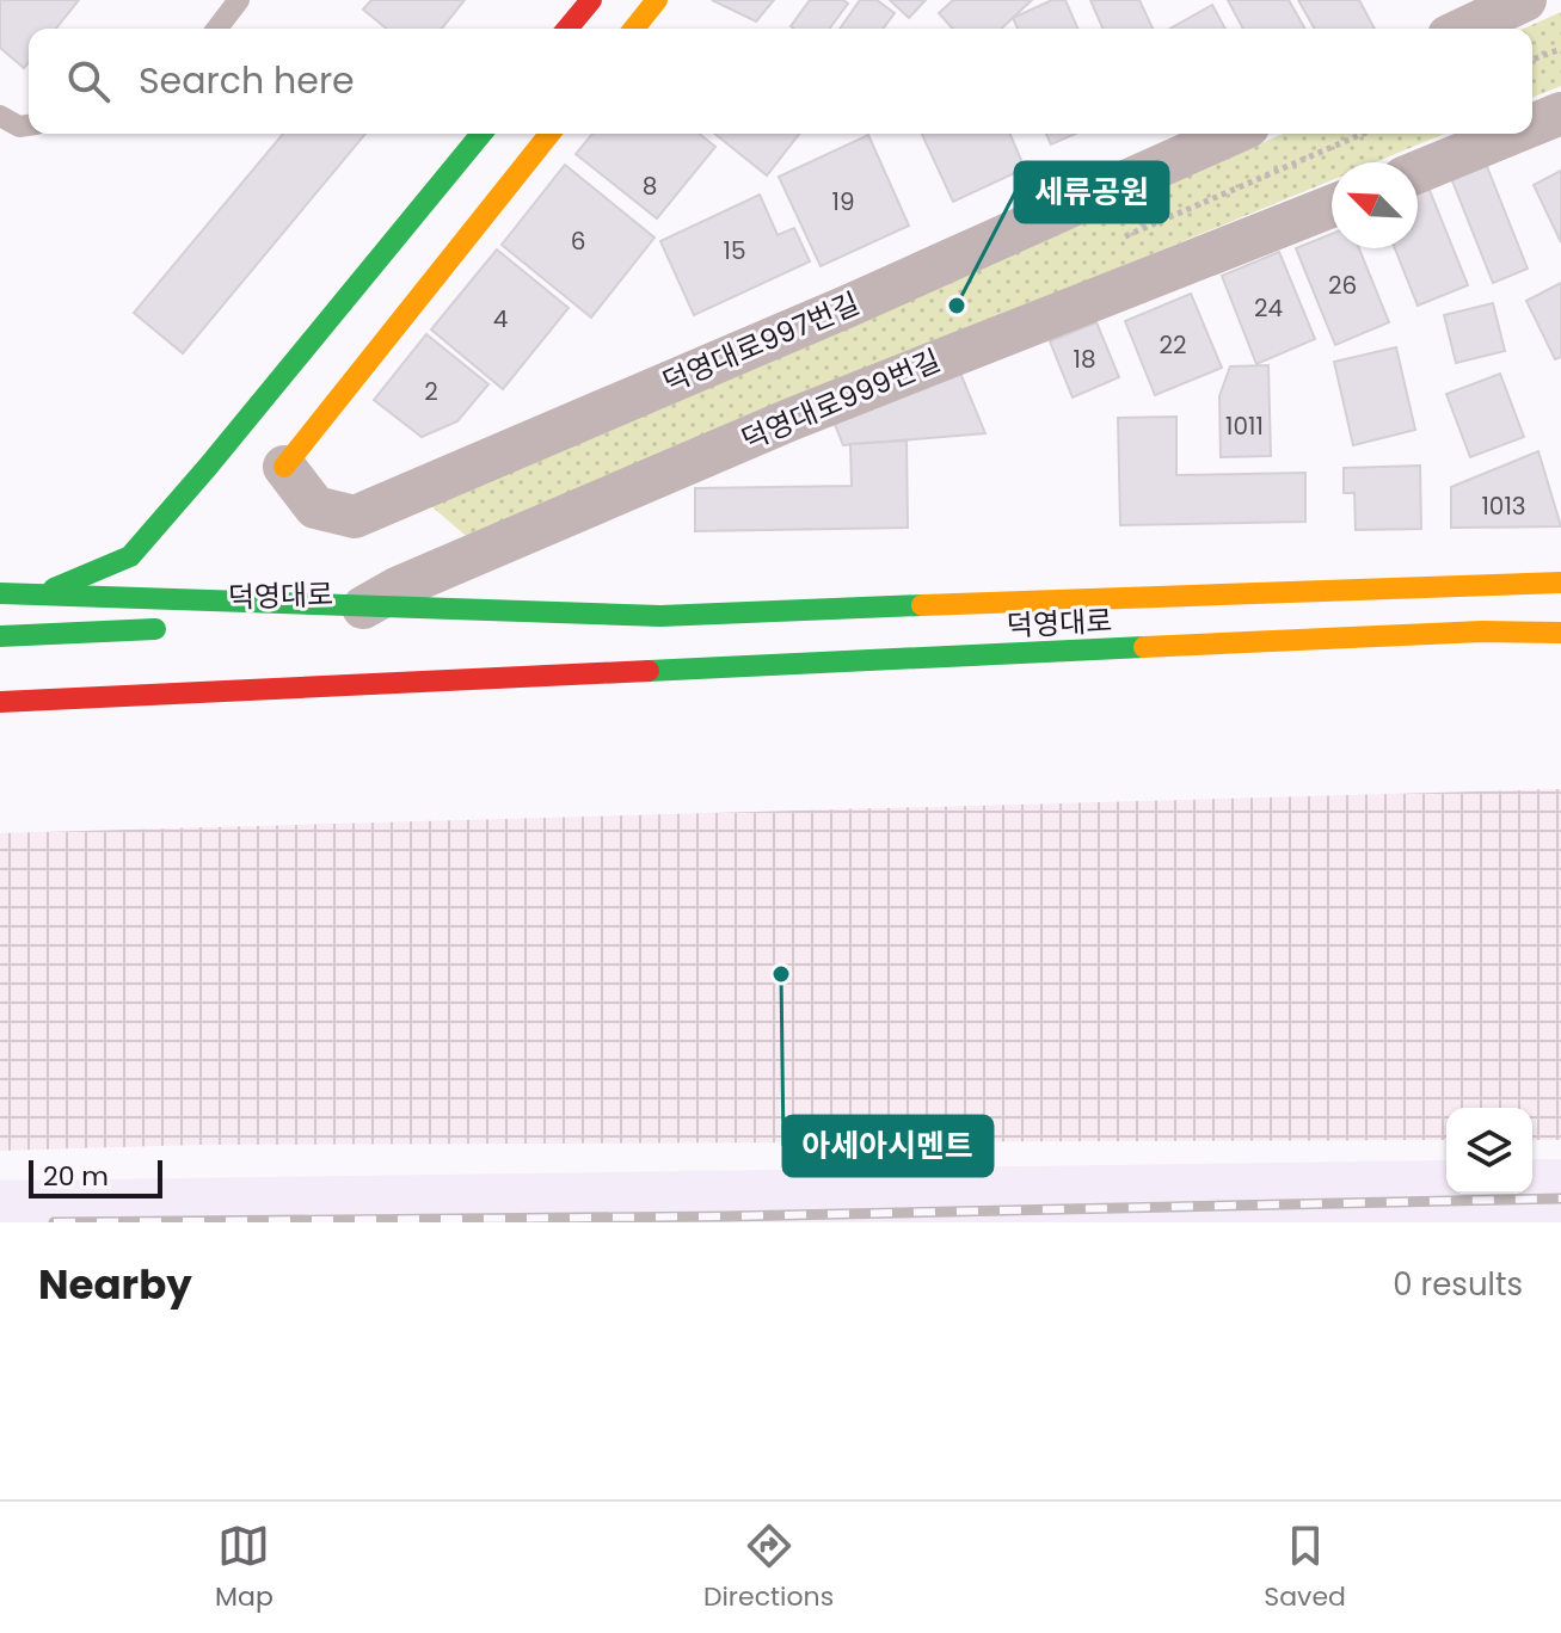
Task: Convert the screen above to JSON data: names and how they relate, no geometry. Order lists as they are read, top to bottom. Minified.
{"streets":{"main road":["덕영대로"],"street":["덕영대로997번길","덕영대로999번길"]},"crossings":[["덕영대로999번길","덕영대로"]],"places":["세류공원","아세아시멘트"],"house_numbers":["8","19","6","15","26","24","4","22","18","2","1011","1013"],"scale_bar":"20 m","north":"top left","page":{"search":"Search here","scale":"20 m","heading":["Nearby","0 results"],"nav":["Map","Directions","Saved"]}}
